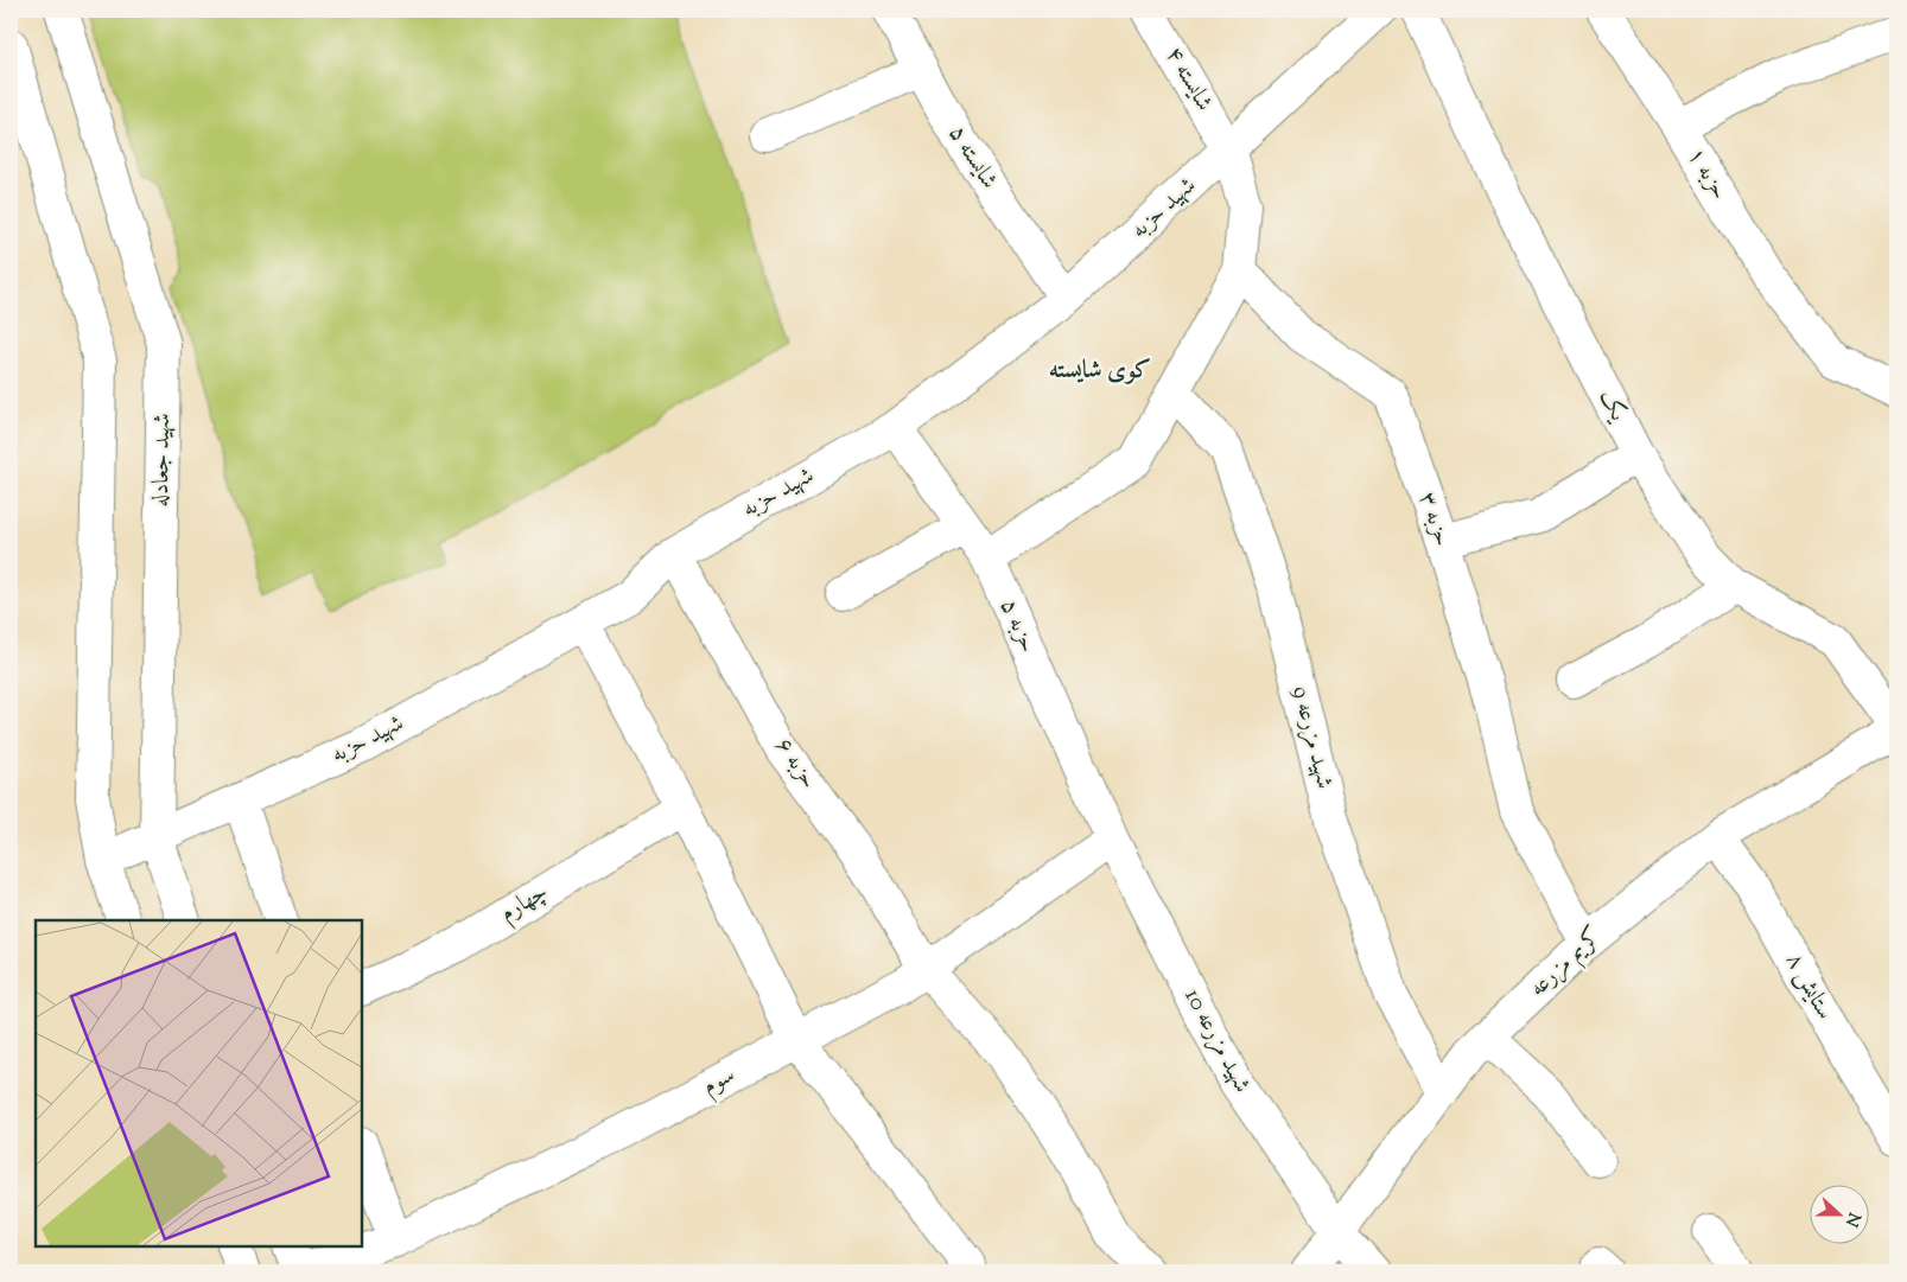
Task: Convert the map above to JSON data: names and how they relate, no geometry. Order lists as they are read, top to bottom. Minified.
{"streets":{"street":["شایسته ۴","شایسته ۵","حزبه ۱","شهید حزبه","یک","شهید جعادله","حزبه ۳","حزبه ۵","شهید مزرعه 9","حزبه ۶","چهارم","کریم مزرعه","ستایش ۸","شهید مزرعه 10","سوم"]},"crossings":[["شایسته ۴","شهید حزبه"],["شایسته ۵","شهید حزبه"],["شهید حزبه","شهید جعادله"],["شهید حزبه","حزبه ۵"],["شهید حزبه","حزبه ۶"],["یک","کریم مزرعه"],["حزبه ۳","کریم مزرعه"],["حزبه ۵","شهید مزرعه 10"],["حزبه ۵","سوم"],["شهید مزرعه 9","کریم مزرعه"],["حزبه ۶","سوم"],["کریم مزرعه","ستایش ۸"],["کریم مزرعه","شهید مزرعه 10"],["شهید مزرعه 10","سوم"]],"districts":["کوی شایسته"],"north":"right"}
